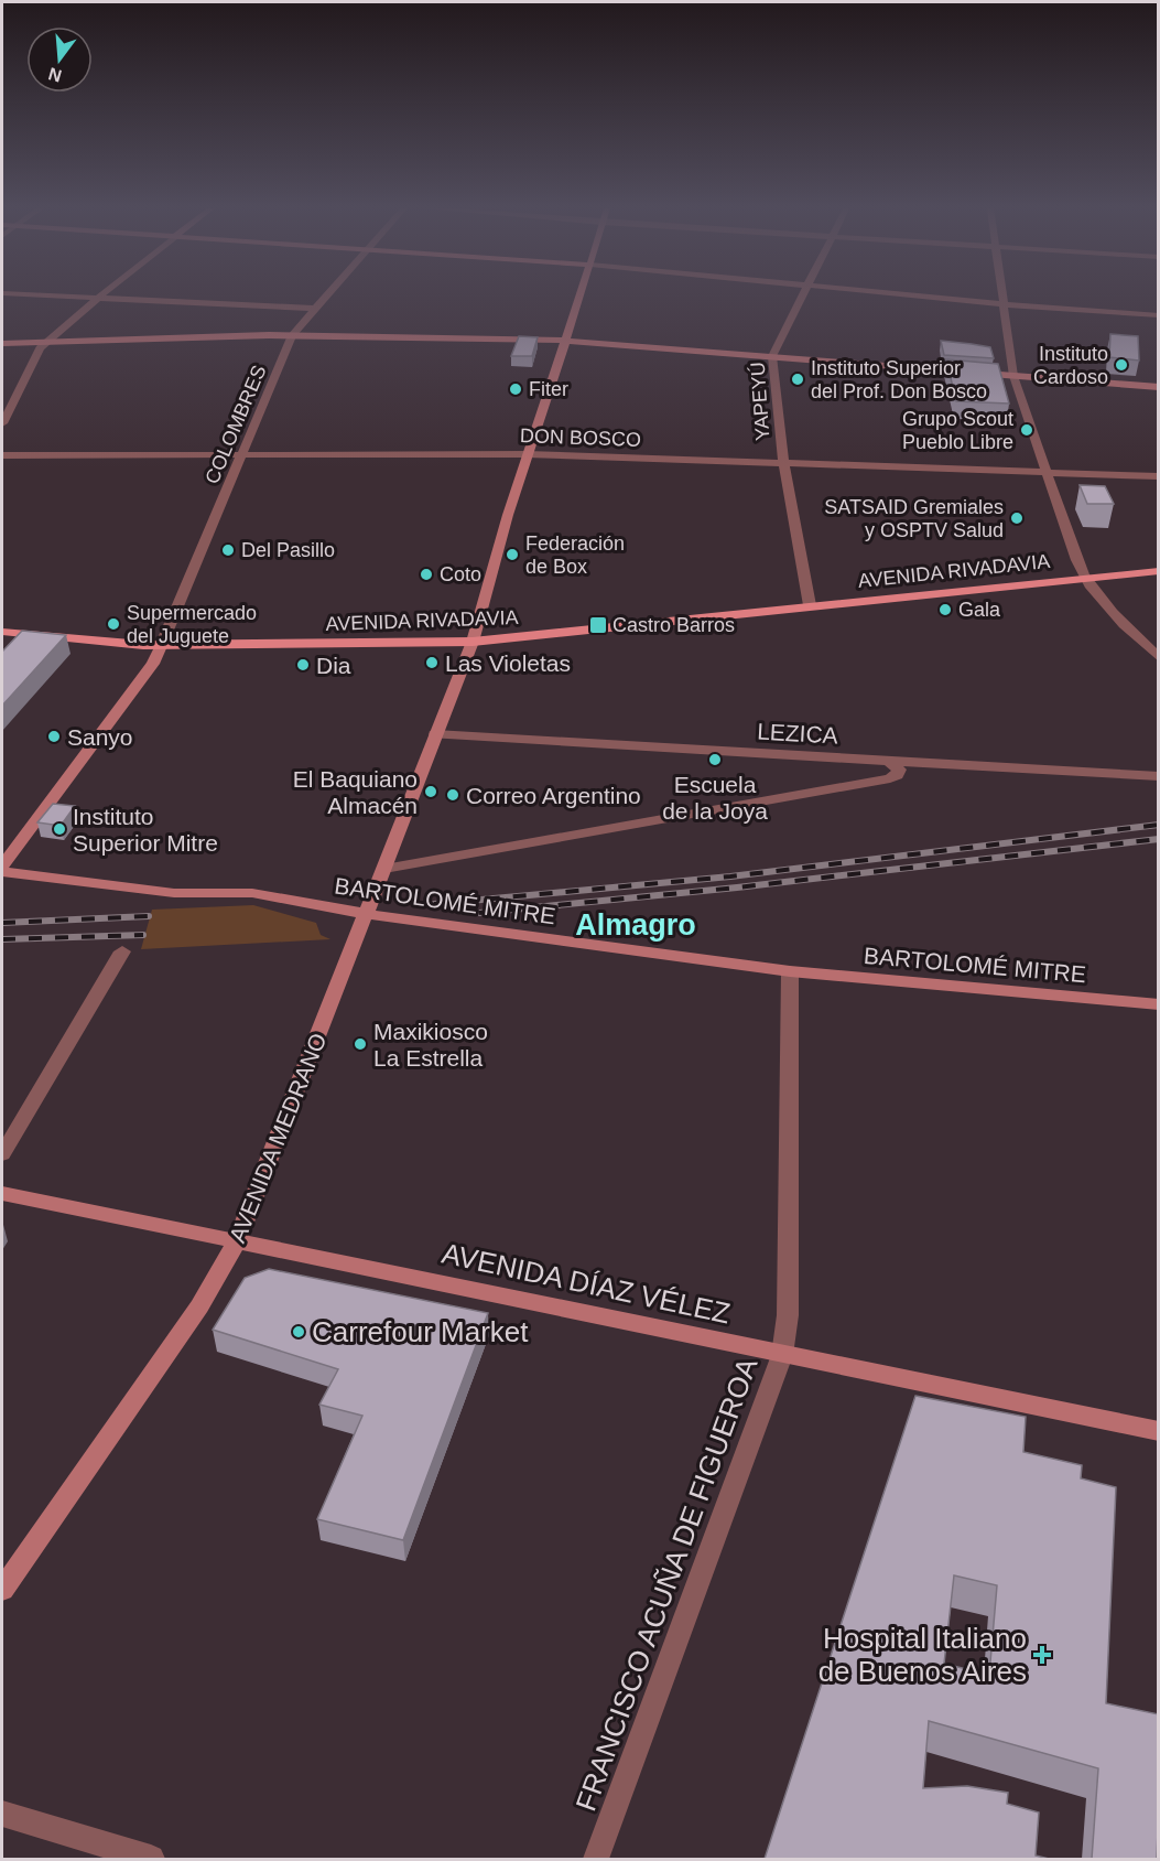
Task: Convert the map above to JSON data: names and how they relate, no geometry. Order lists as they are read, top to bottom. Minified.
{"streets":{"main road":["AVENIDA RIVADAVIA","BARTOLOMÉ MITRE","AVENIDA MEDRANO","AVENIDA DÍAZ VÉLEZ"],"street":["YAPEYÚ","COLOMBRES","DON BOSCO","LEZICA","FRANCISCO ACUÑA DE FIGUEROA"]},"crossings":[["YAPEYÚ","DON BOSCO"],["YAPEYÚ","AVENIDA RIVADAVIA"],["COLOMBRES","DON BOSCO"],["COLOMBRES","AVENIDA RIVADAVIA"],["DON BOSCO","AVENIDA MEDRANO"],["AVENIDA RIVADAVIA","AVENIDA MEDRANO"],["LEZICA","AVENIDA MEDRANO"],["BARTOLOMÉ MITRE","AVENIDA MEDRANO"],["BARTOLOMÉ MITRE","FRANCISCO ACUÑA DE FIGUEROA"],["AVENIDA MEDRANO","AVENIDA DÍAZ VÉLEZ"],["AVENIDA DÍAZ VÉLEZ","FRANCISCO ACUÑA DE FIGUEROA"]],"districts":["Almagro"],"places":{"other":["Instituto Cardoso","Instituto Superior del Prof. Don Bosco","Fiter","Grupo Scout Pueblo Libre","SATSAID Gremiales y OSPTV Salud","Del Pasillo","Federación de Box","Coto","Gala","Supermercado del Juguete","Las Violetas","Dia","Sanyo","Escuela de la Joya","El Baquiano Almacén","Correo Argentino","Instituto Superior Mitre","Maxikiosco La Estrella","Carrefour Market"],"transit":["Castro Barros"],"health":["Hospital Italiano de Buenos Aires"]},"north":"bottom"}
